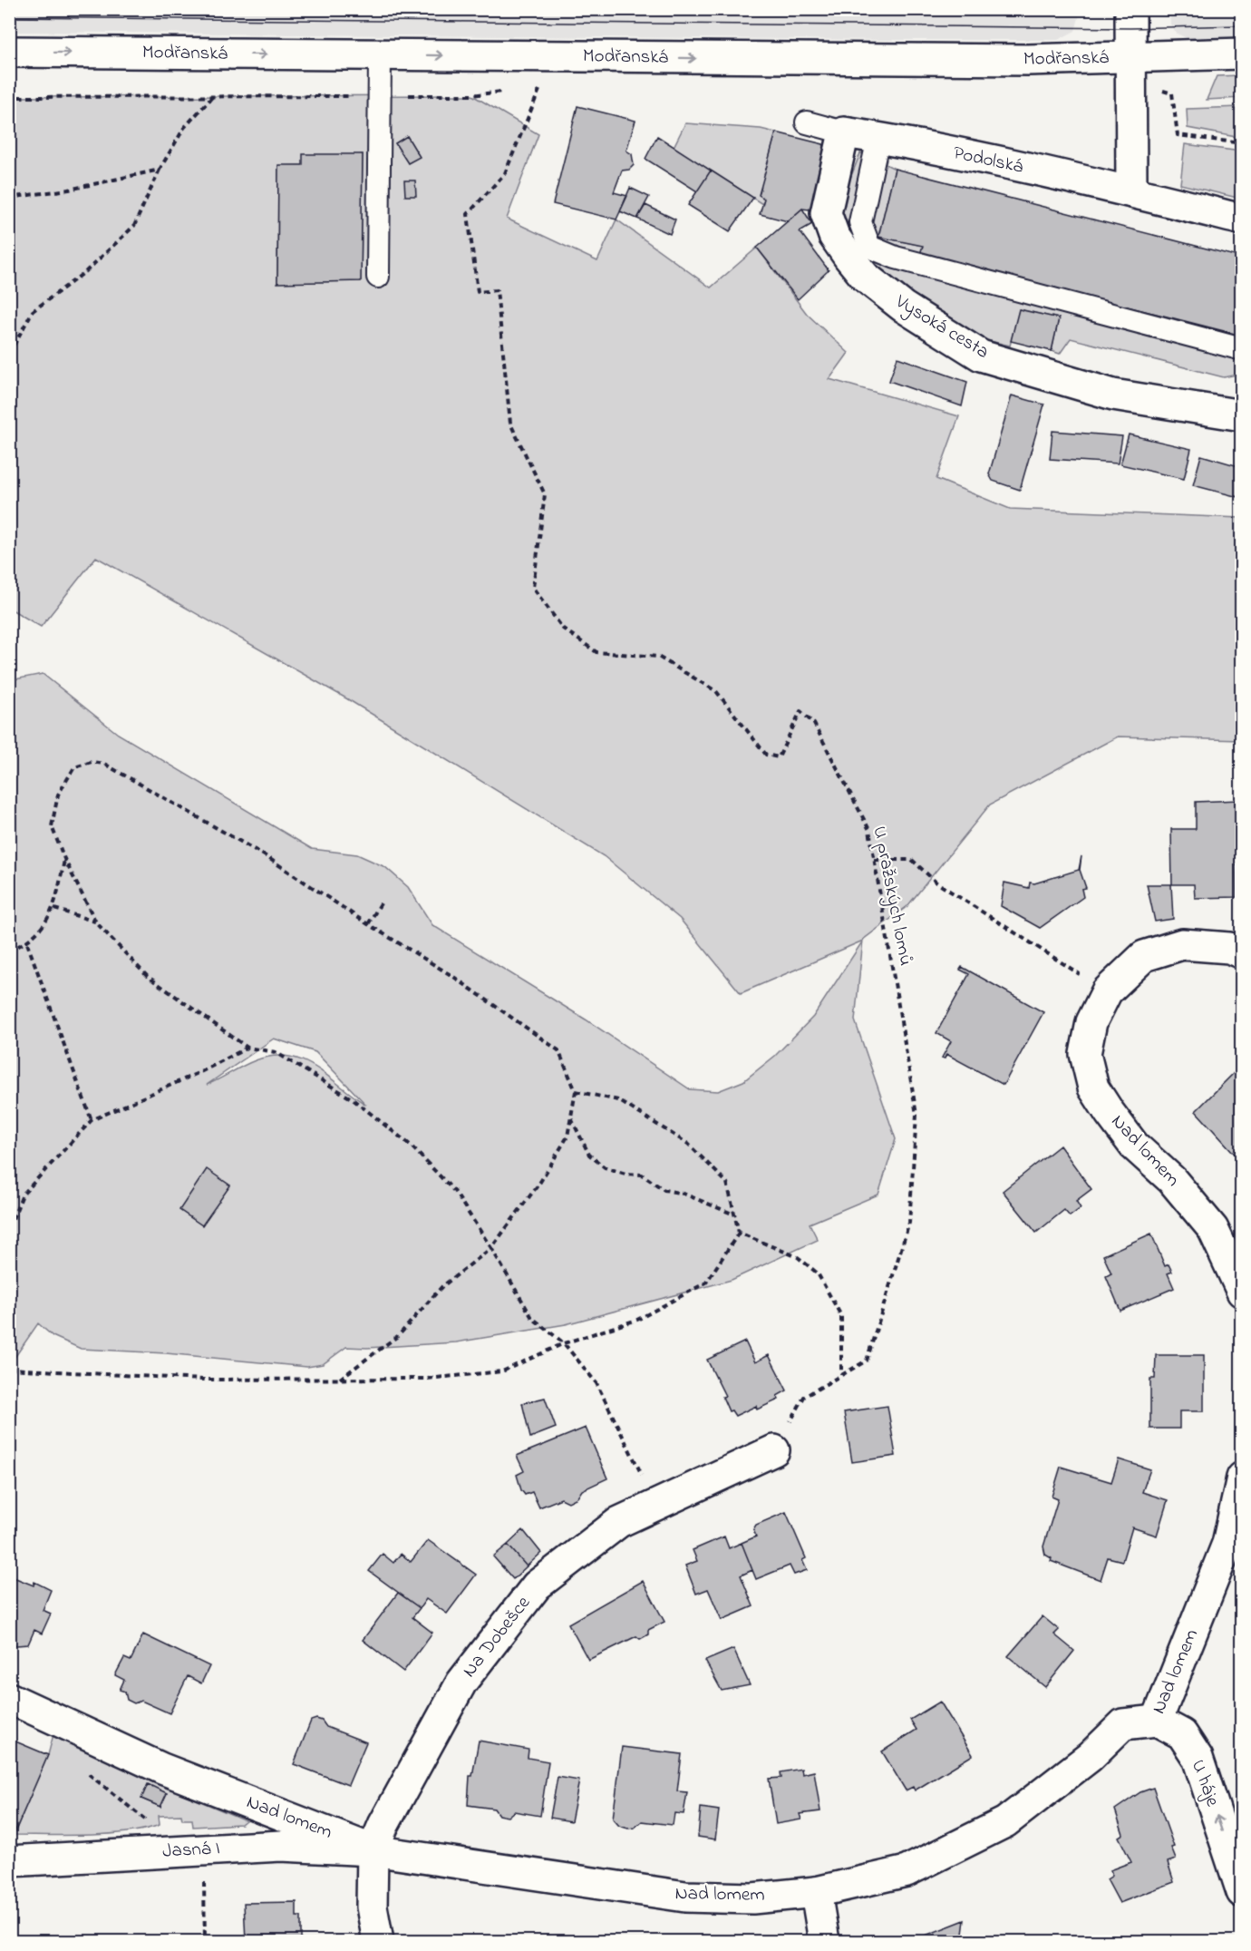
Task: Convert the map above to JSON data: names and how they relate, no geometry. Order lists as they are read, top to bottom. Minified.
{"streets":{"street":["Modřanská","Podolská","Vysoká cesta","Nad lomem","Na Dobešce","U háje","Jasná I"],"path":["U pražských lomů"]},"crossings":[["Podolská","Vysoká cesta"],["U pražských lomů","Na Dobešce"],["Nad lomem","Na Dobešce"],["Nad lomem","U háje"],["Nad lomem","Jasná I"],["Na Dobešce","Jasná I"]],"one_way":["Modřanská","U háje"]}
